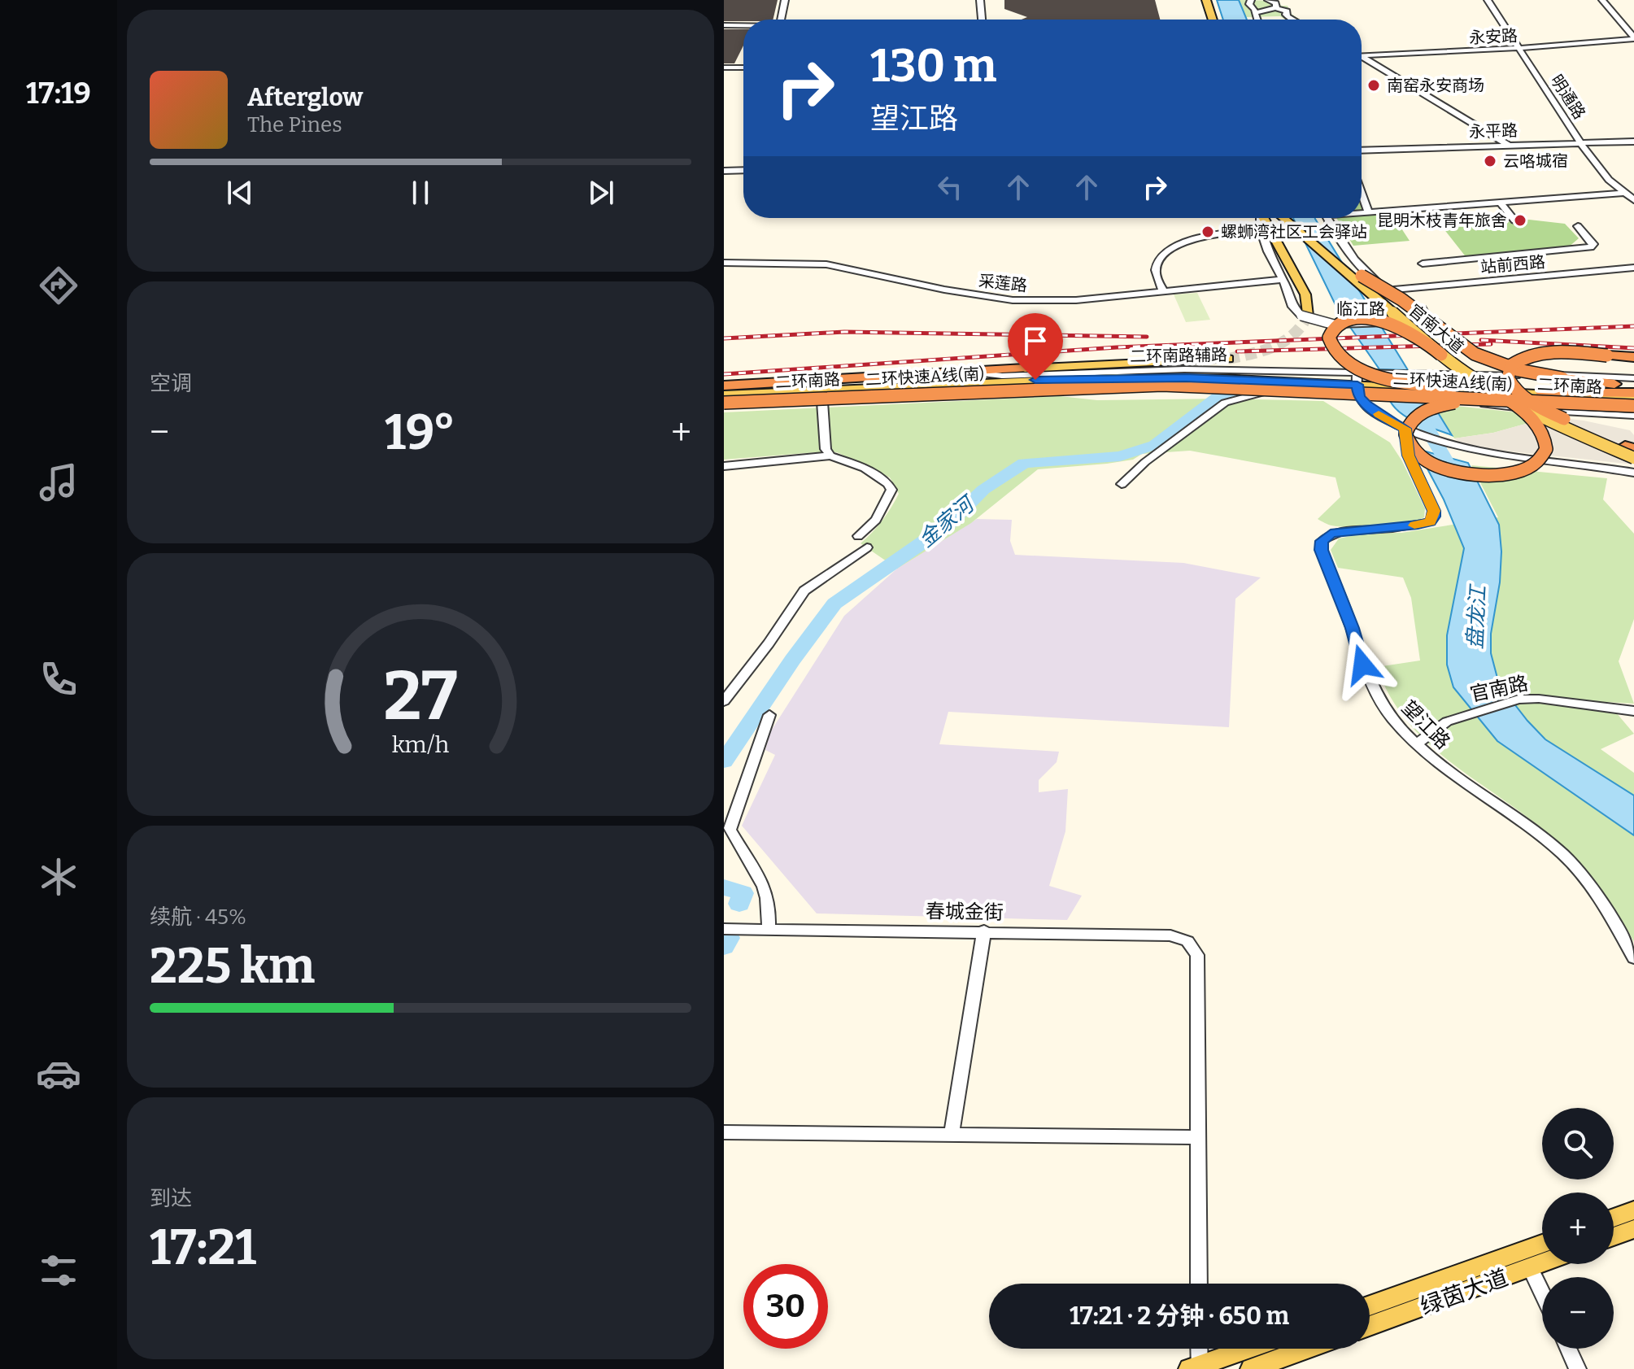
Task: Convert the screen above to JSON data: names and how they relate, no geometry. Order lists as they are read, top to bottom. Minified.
{"streets":{"highway":["二环快速A线(南)"],"main road":["官南大道","二环南路","绿茵大道"],"street":["永安路","明通路","永平路","站前西路","采莲路","临江路","二环南路辅路","官南路","望江路","春城金街"]},"crossings":[["永安路","明通路"],["明通路","永平路"],["站前西路","临江路"],["二环南路辅路","二环快速A线(南)"],["二环南路辅路","二环南路"],["二环快速A线(南)","二环南路"],["官南路","望江路"]],"water":["金家河","盘龙江"],"places":["南窑永安商场","云咯城宿","昆明木枝青年旅舍","螺蛳湾社区工会驿站"],"page":{"tabs":"17:19","turn":["130 m","望江路"],"song":["Afterglow","The Pines"],"tile":["空调",["续航 · 45%","225 km"],["到达","17:21"]],"heat":["−","19°","+"],"map_buttons":["+","−"],"limit":"30","trip":"17:21 · 2 分钟 · 650 m","gauge":["27","km/h"]}}
